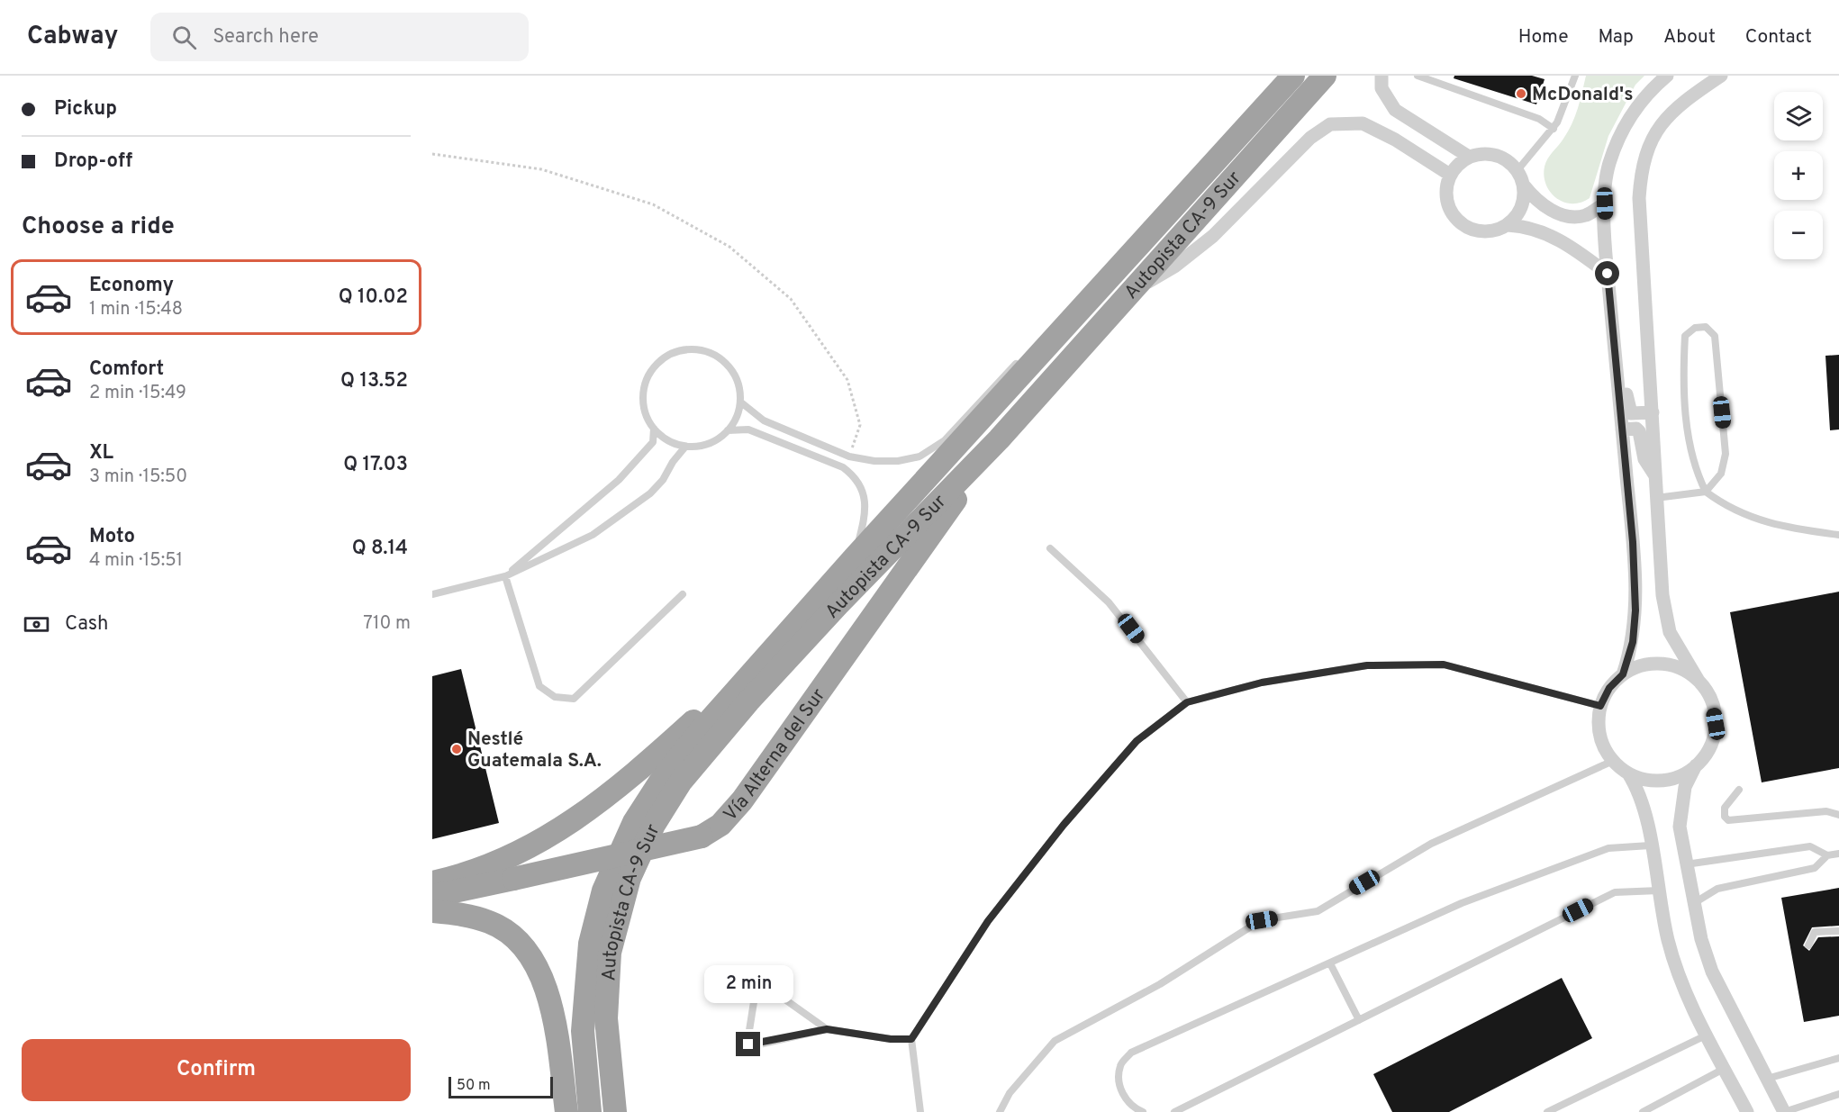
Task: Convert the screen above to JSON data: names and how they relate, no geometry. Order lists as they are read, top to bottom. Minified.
{"streets":{"highway":["Autopista CA-9 Sur","Vía Alterna del Sur"]},"crossings":[["Autopista CA-9 Sur","Vía Alterna del Sur"]],"places":["McDonald's","Nestlé Guatemala S.A."],"scale_bar":"50 m","page":{"header":"Cabway","search":"Search here","nav":["Home","Map","About","Contact"],"banner":["Pickup","Drop-off"],"map_buttons":["+","−"],"heading":"Choose a ride","list":[{"name":"Economy","note":"1 min · 15:48","value":"Q 10.02"},{"name":"Comfort","note":"2 min · 15:49","value":"Q 13.52"},{"name":"XL","note":"3 min · 15:50","value":"Q 17.03"},{"name":"Moto","note":"4 min · 15:51","value":"Q 8.14"}],"pay":["Cash","710 m"],"bubble":"2 min","buttons":"Confirm","scale":"50 m"}}
